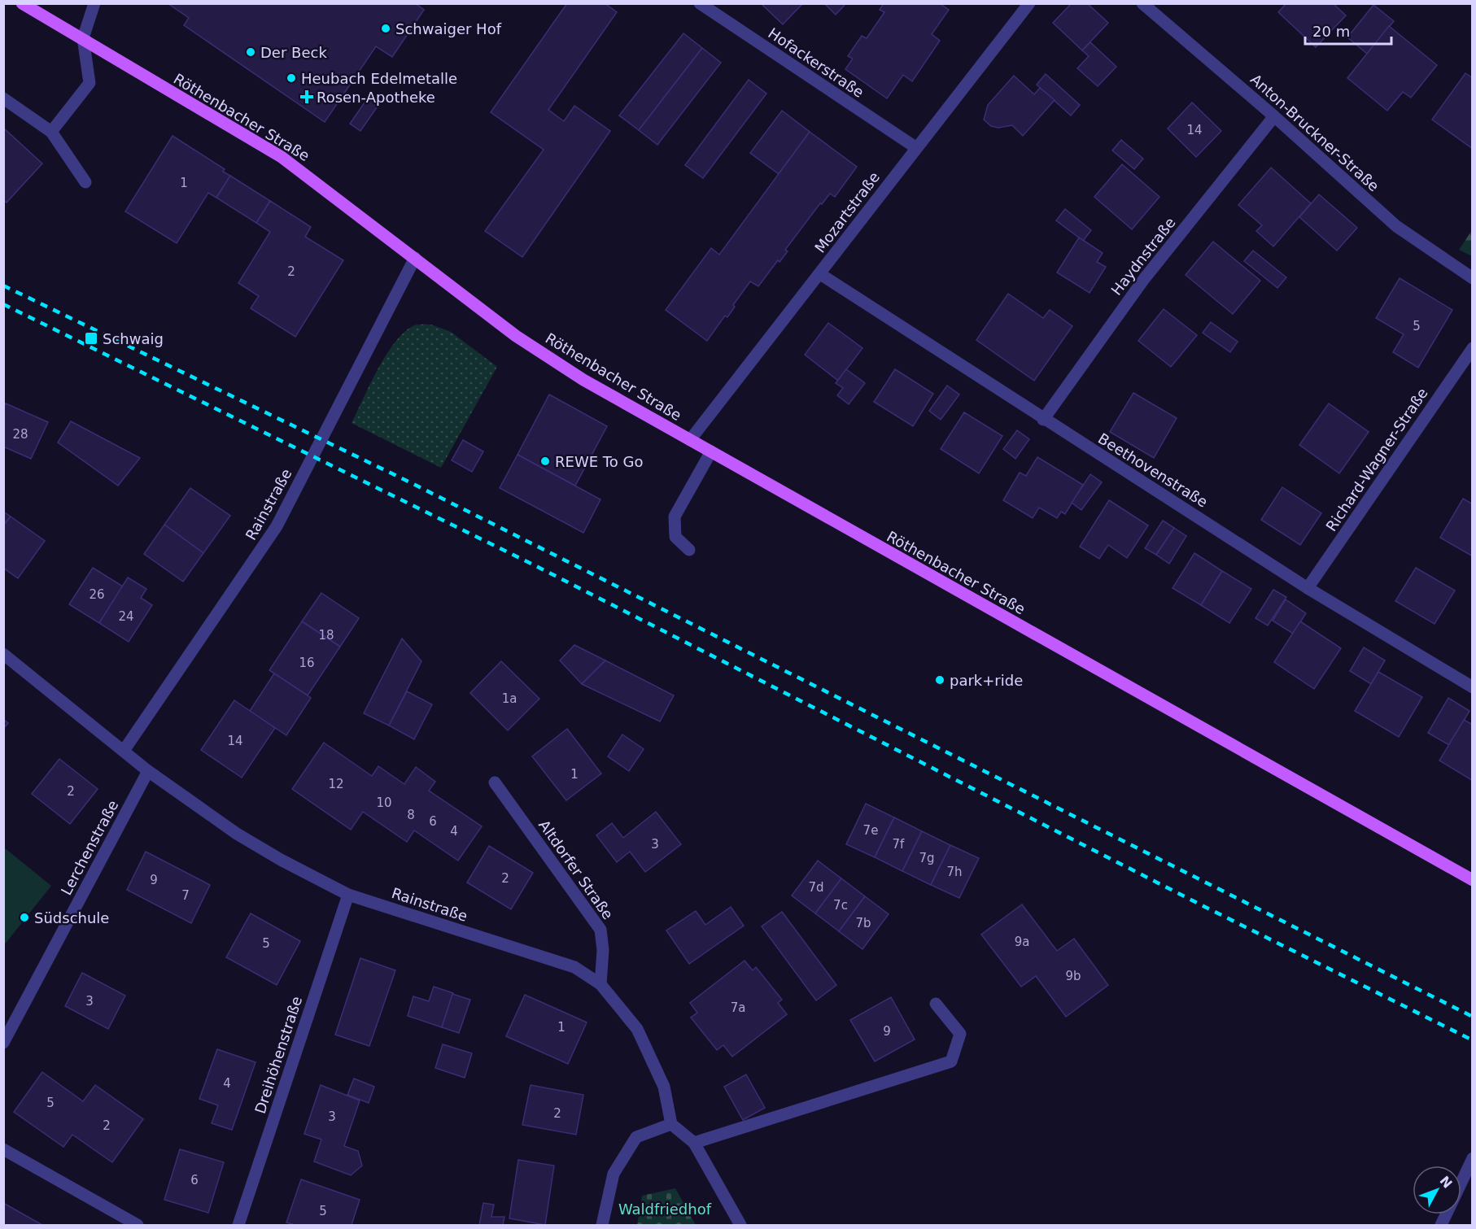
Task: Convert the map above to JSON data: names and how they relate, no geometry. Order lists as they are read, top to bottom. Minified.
{"streets":{"main road":["Röthenbacher Straße"],"street":["Hofackerstraße","Anton-Bruckner-Straße","Mozartstraße","Haydnstraße","Richard-Wagner-Straße","Beethovenstraße","Rainstraße","Lerchenstraße","Altdorfer Straße","Dreihöhenstraße"]},"crossings":[["Hofackerstraße","Mozartstraße"],["Röthenbacher Straße","Mozartstraße"],["Röthenbacher Straße","Rainstraße"],["Anton-Bruckner-Straße","Haydnstraße"],["Mozartstraße","Beethovenstraße"],["Haydnstraße","Beethovenstraße"],["Richard-Wagner-Straße","Beethovenstraße"],["Rainstraße","Lerchenstraße"],["Rainstraße","Altdorfer Straße"],["Rainstraße","Dreihöhenstraße"]],"parks":["Waldfriedhof"],"places":{"other":["Schwaiger Hof","Der Beck","Heubach Edelmetalle","REWE To Go","park+ride","Südschule"],"health":["Rosen-Apotheke"],"transit":["Schwaig"]},"house_numbers":["14","1","2","5","28","26","24","18","16","1a","14","1","12","2","10","8","6","7e","4","3","7f","7g","7h","2","9","7d","7","7c","7b","9a","5","9b","3","7a","1","9","4","5","2","3","2","6","5"],"scale_bar":"20 m","north":"top right"}
